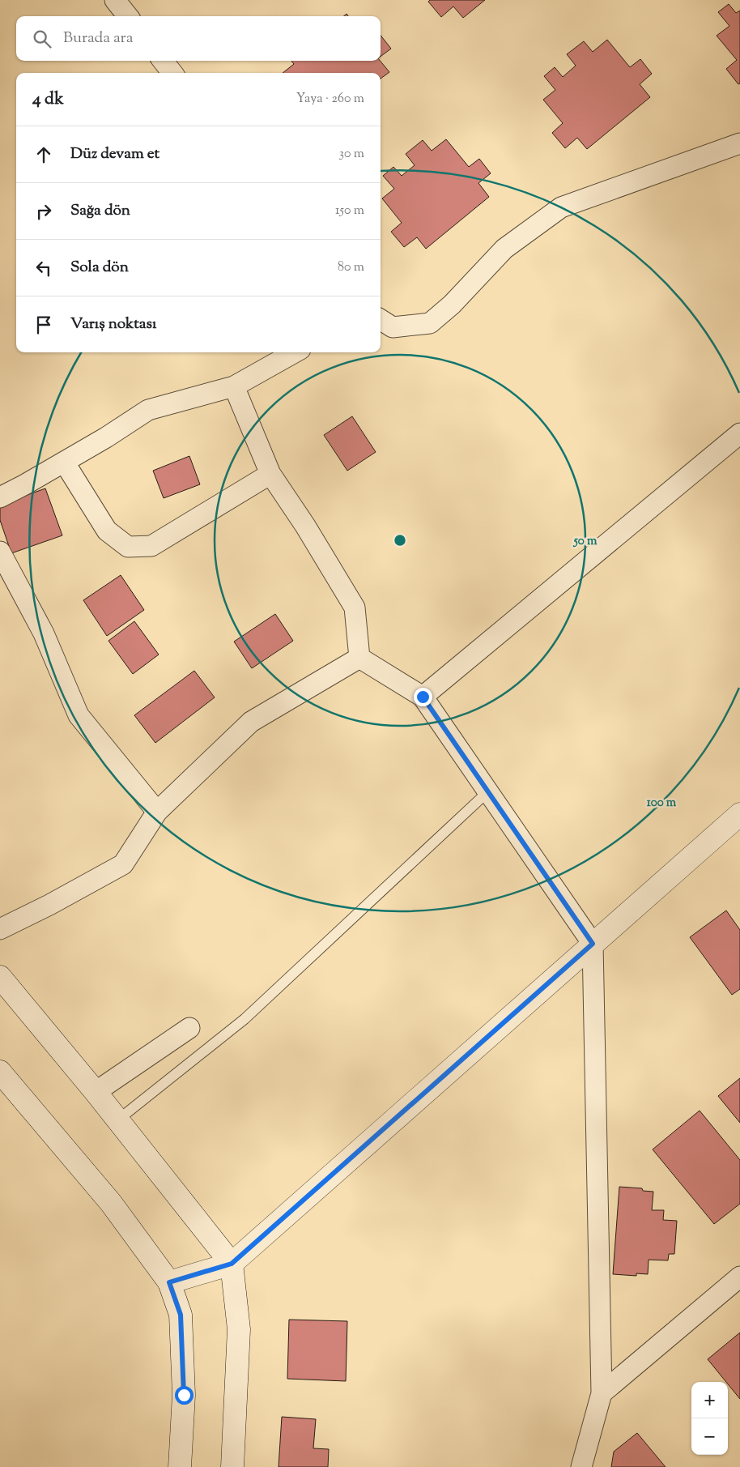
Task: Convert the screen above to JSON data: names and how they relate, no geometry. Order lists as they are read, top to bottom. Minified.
{"page":{"search":"Burada ara","heading":["4 dk","Yaya · 260 m"],"list":[["Düz devam et","30 m"],["Sağa dön","150 m"],["Sola dön","80 m"],"Varış noktası"],"map_buttons":["+","−"]},"rings":["50 m","100 m"]}
